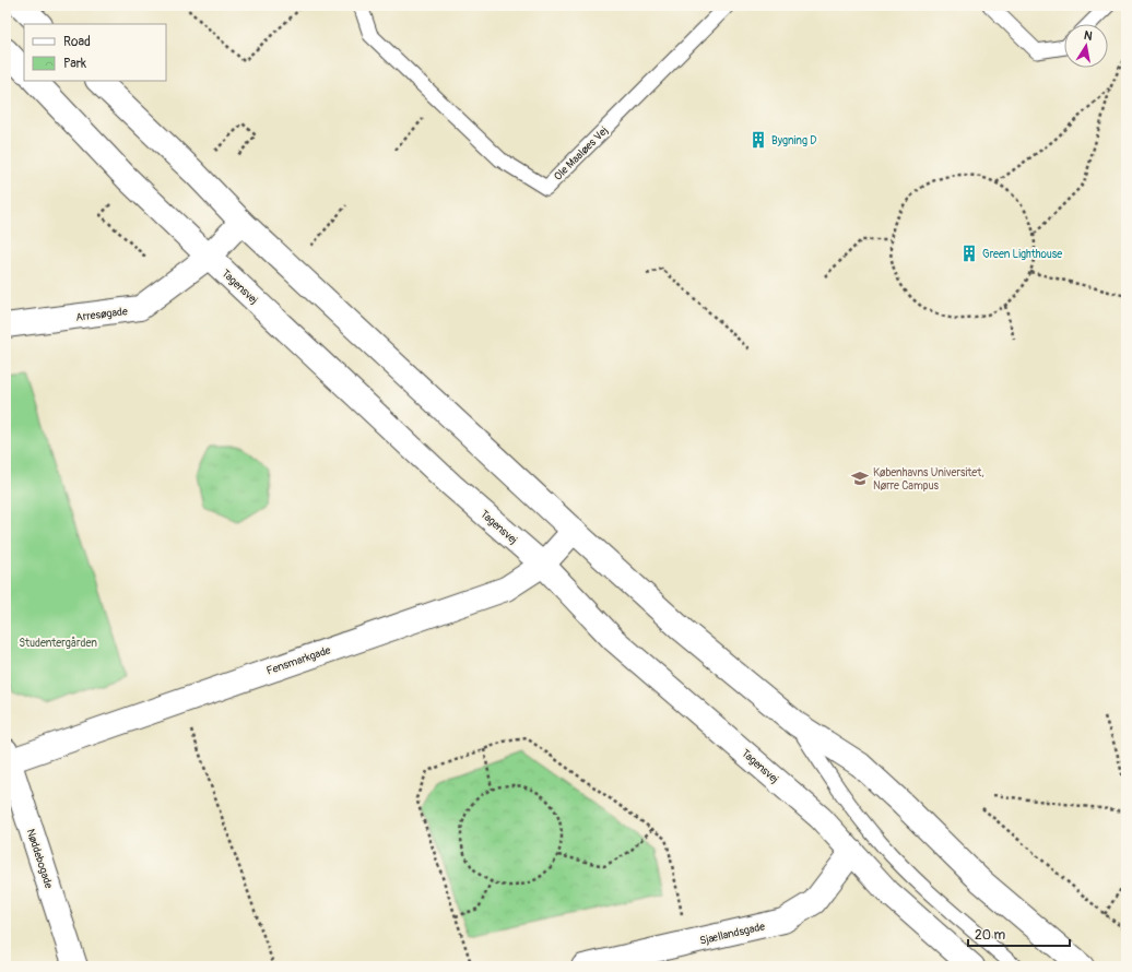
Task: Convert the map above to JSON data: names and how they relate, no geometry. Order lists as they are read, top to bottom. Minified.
{"streets":{"street":["Tagensvej","Arresøgade","Fensmarkgade","Nøddebogade","Sjællandsgade"],"lane":["Ole Maaløes Vej"]},"crossings":[["Tagensvej","Arresøgade"],["Tagensvej","Fensmarkgade"],["Tagensvej","Sjællandsgade"],["Fensmarkgade","Nøddebogade"]],"parks":["Studentergården"],"places":{"building":["Bygning D","Green Lighthouse"],"school or university":["Københavns Universitet, Nørre Campus"]},"legend":["Road","Park"],"scale_bar":"20 m","north":"top"}
